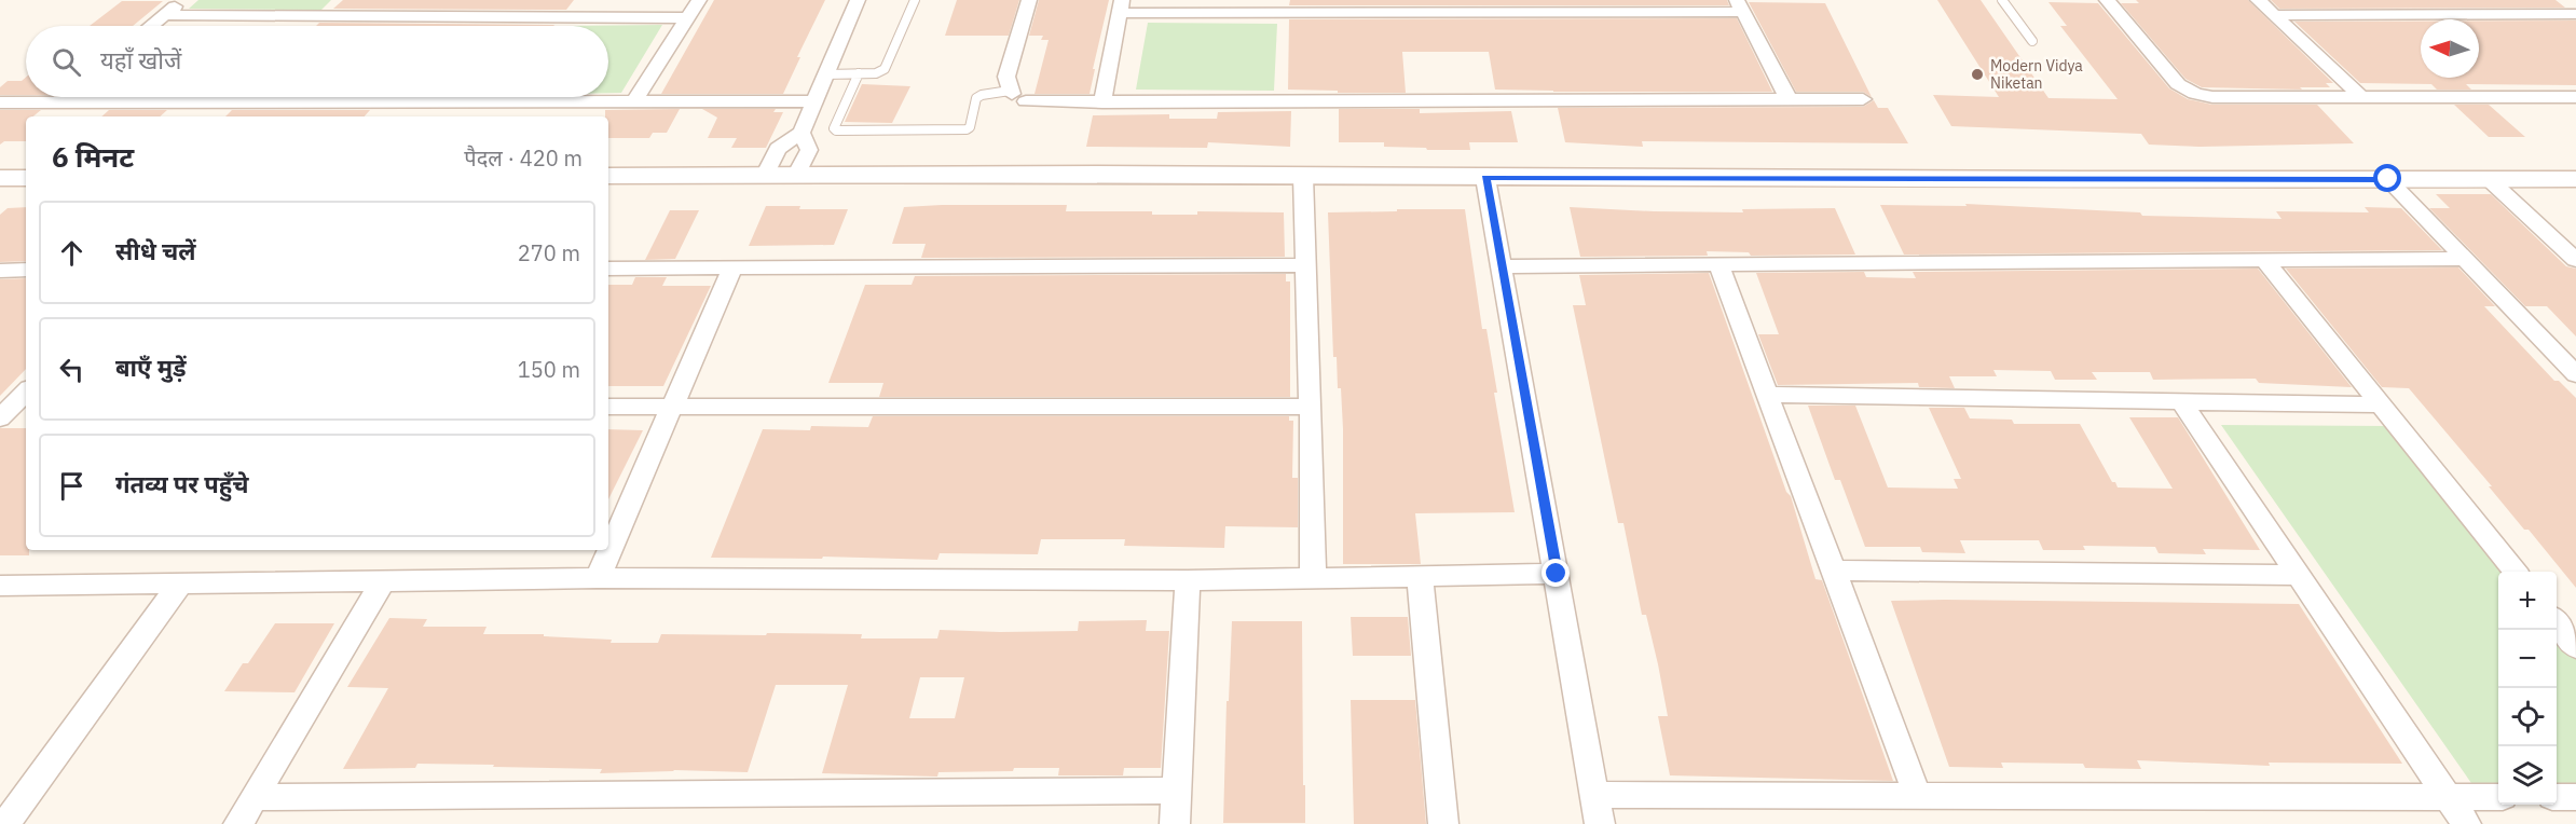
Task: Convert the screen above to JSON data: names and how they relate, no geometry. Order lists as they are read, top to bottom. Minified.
{"places":["Modern Vidya Niketan"],"north":"left","page":{"search":"यहाँ खोजें","heading":["6 मिनट","पैदल · 420 m"],"list":[["सीधे चलें","270 m"],["बाएँ मुड़ें","150 m"],"गंतव्य पर पहुँचे"],"map_buttons":["+","−"]}}
